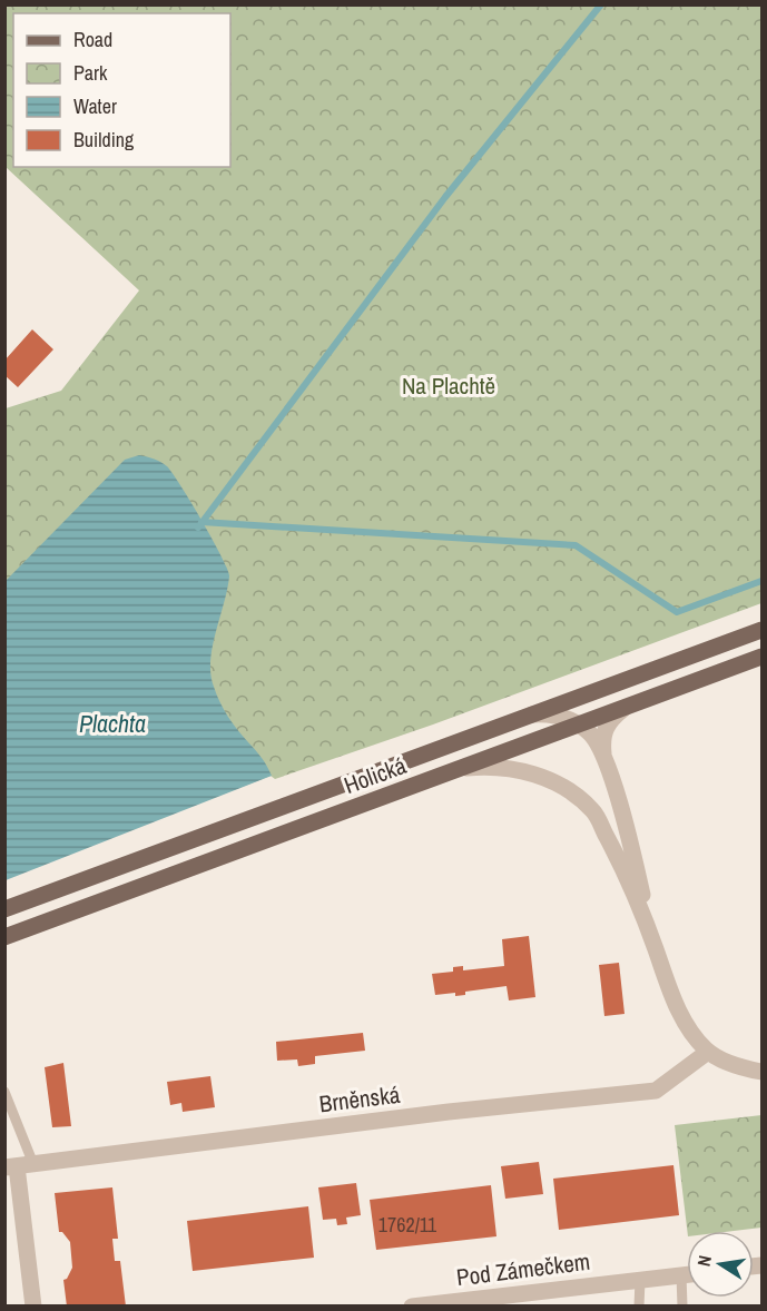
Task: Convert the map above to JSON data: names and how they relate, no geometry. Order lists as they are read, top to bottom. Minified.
{"streets":{"main road":["Holická"],"street":["Brněnská","Pod Zámečkem"]},"water":["Plachta"],"parks":["Na Plachtě"],"house_numbers":["1762/11"],"legend":["Road","Park","Water","Building"],"north":"left"}
